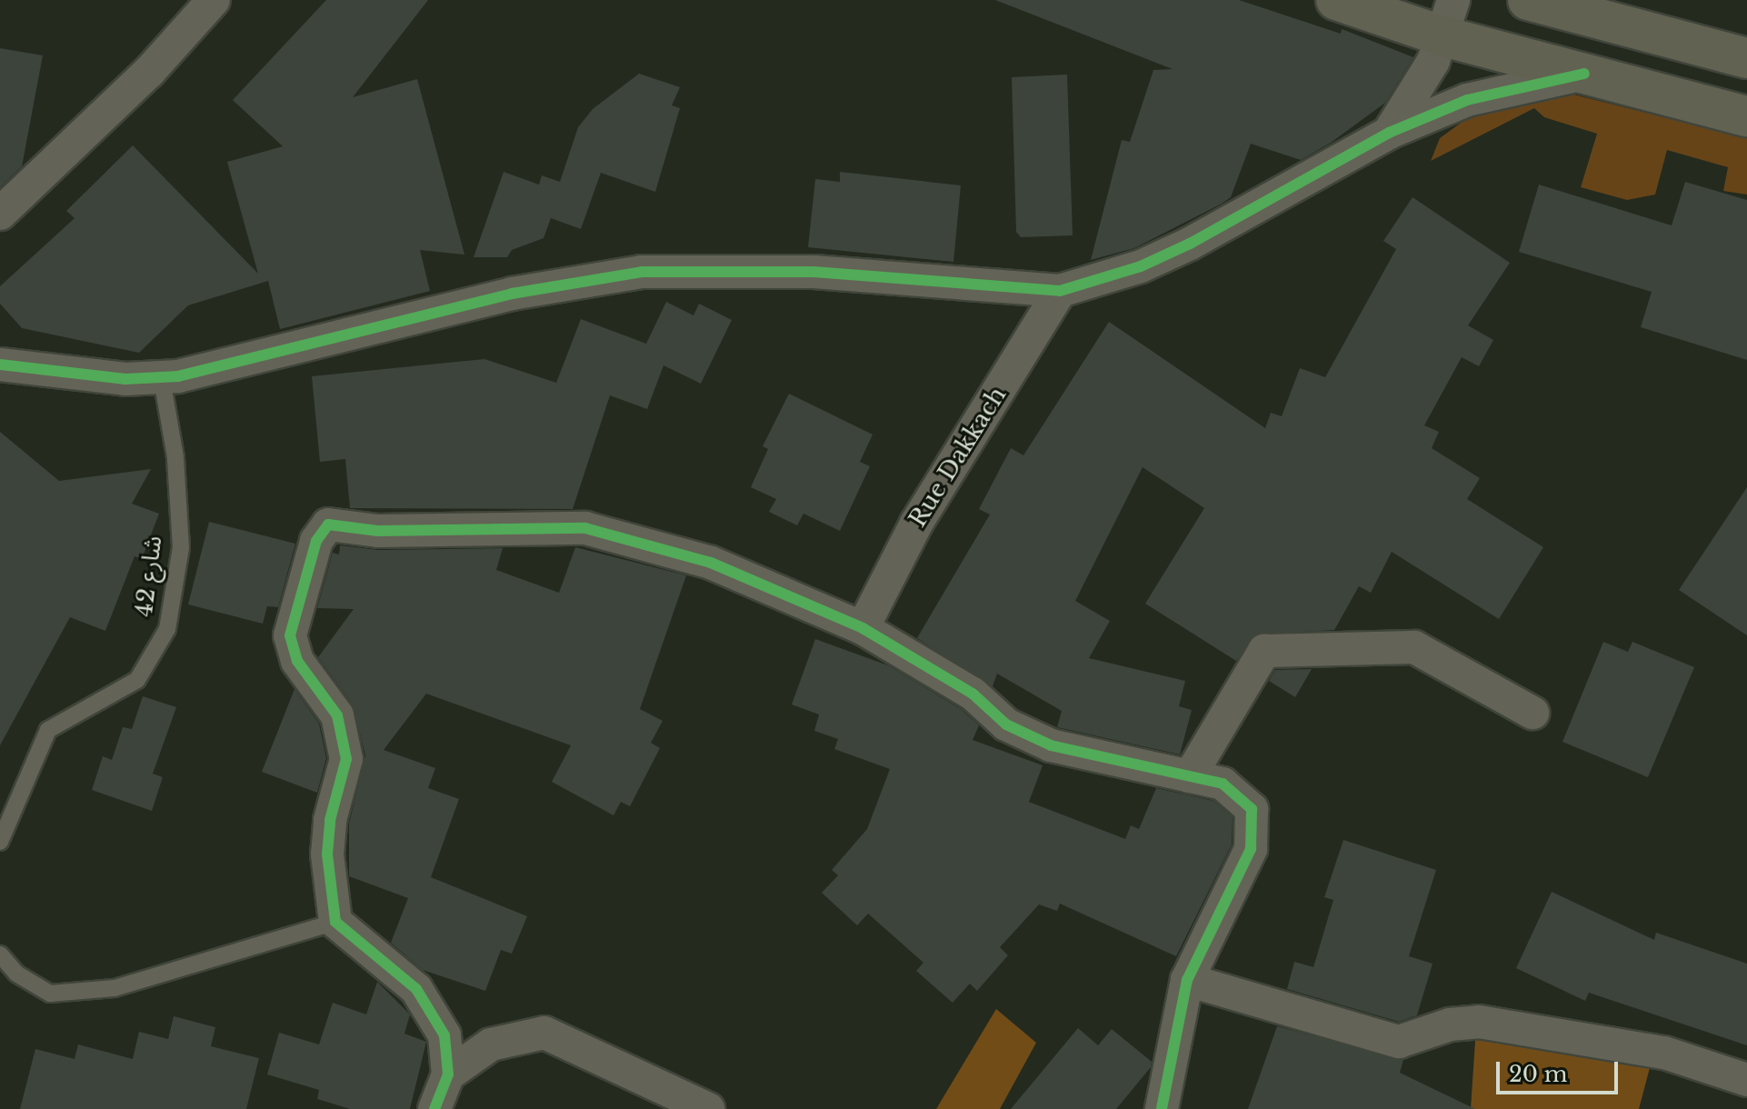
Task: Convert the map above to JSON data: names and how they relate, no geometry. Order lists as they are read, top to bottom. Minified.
{"streets":{"street":["Rue Dakkach"],"lane":["شارع 42"]},"scale_bar":"20 m"}
